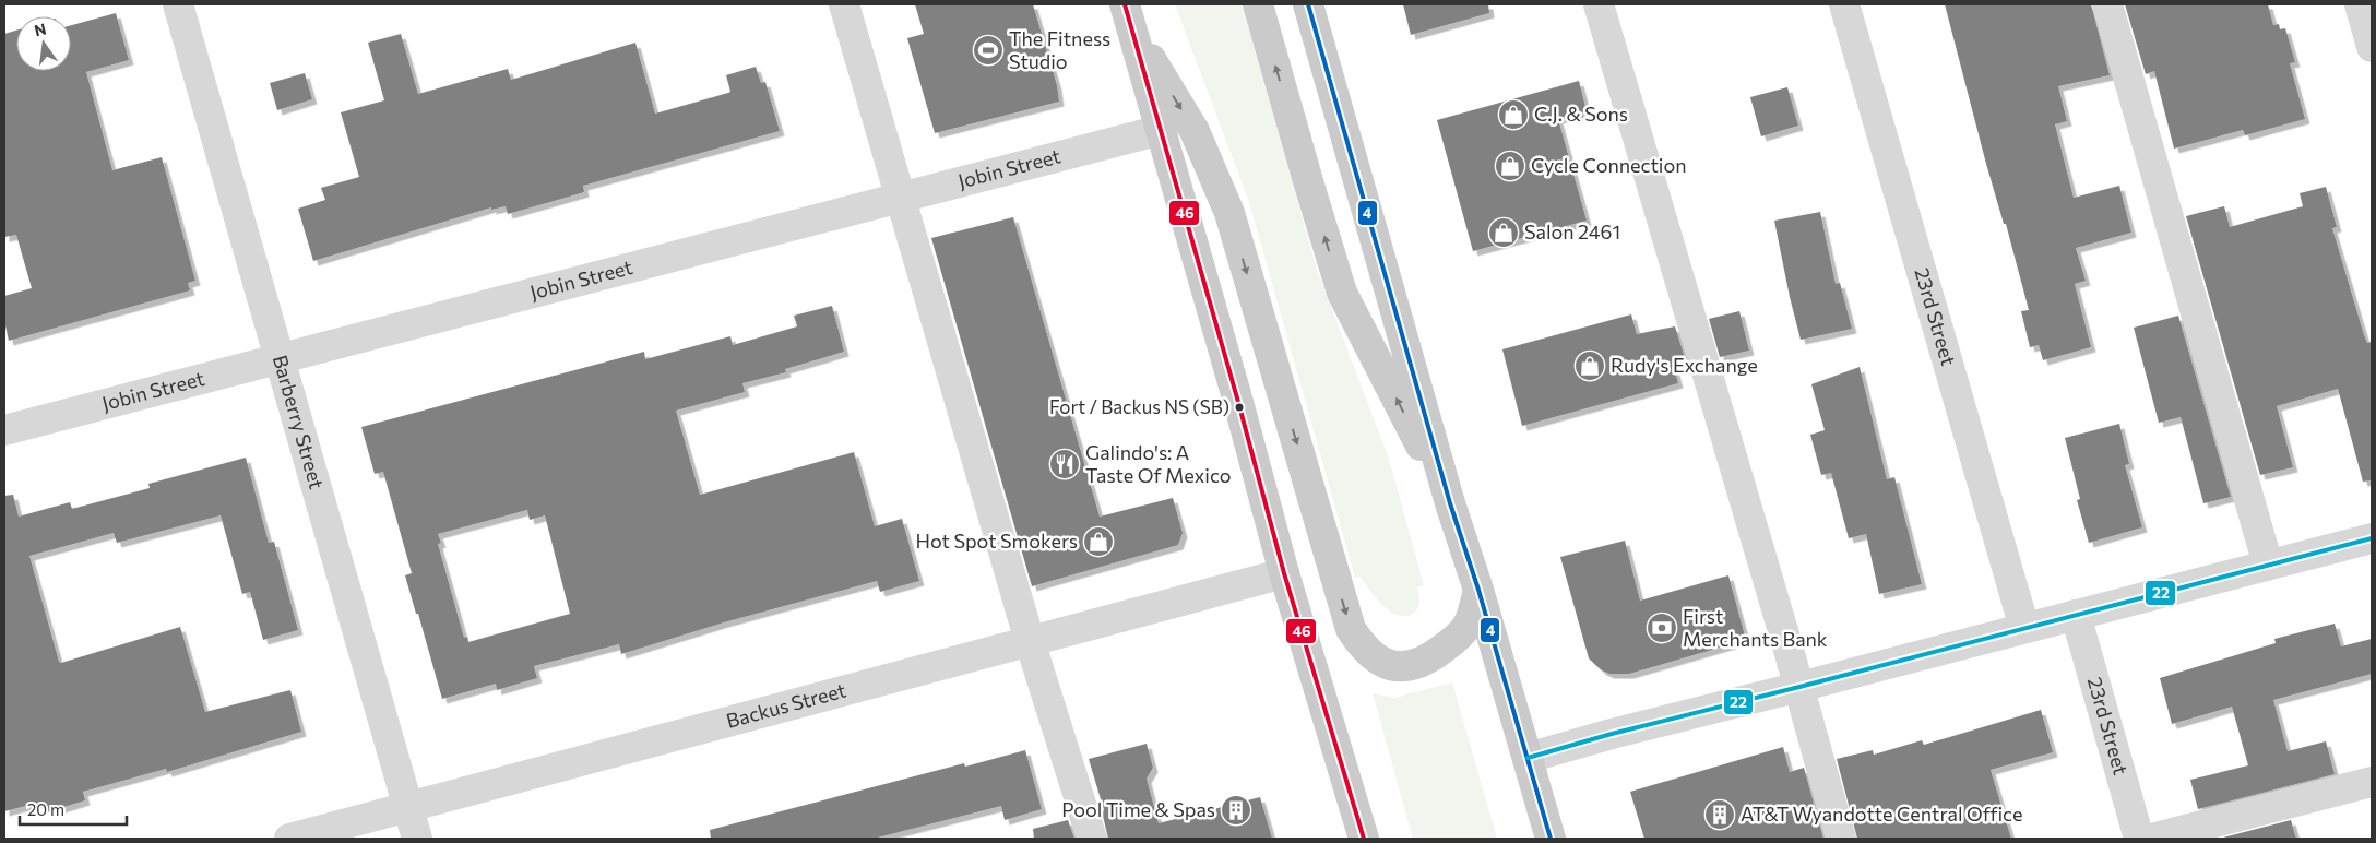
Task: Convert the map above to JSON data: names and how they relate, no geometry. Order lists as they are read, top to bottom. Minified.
{"streets":{"street":["Jobin Street","23rd Street","Barberry Street","Backus Street"]},"crossings":[["Jobin Street","Barberry Street"],["Barberry Street","Backus Street"]],"places":{"sports":["The Fitness Studio"],"shop":["C.J. & Sons","Cycle Connection","Salon 2461","Rudy's Exchange","Hot Spot Smokers"],"other":["Fort / Backus NS (SB)"],"restaurant":["Galindo's: A Taste Of Mexico"],"bank":["First Merchants Bank"],"building":["Pool Time & Spas","AT&T Wyandotte Central Office"]},"lines":["transit line 46","transit line 4","transit line 22"],"scale_bar":"20 m","north":"top"}
